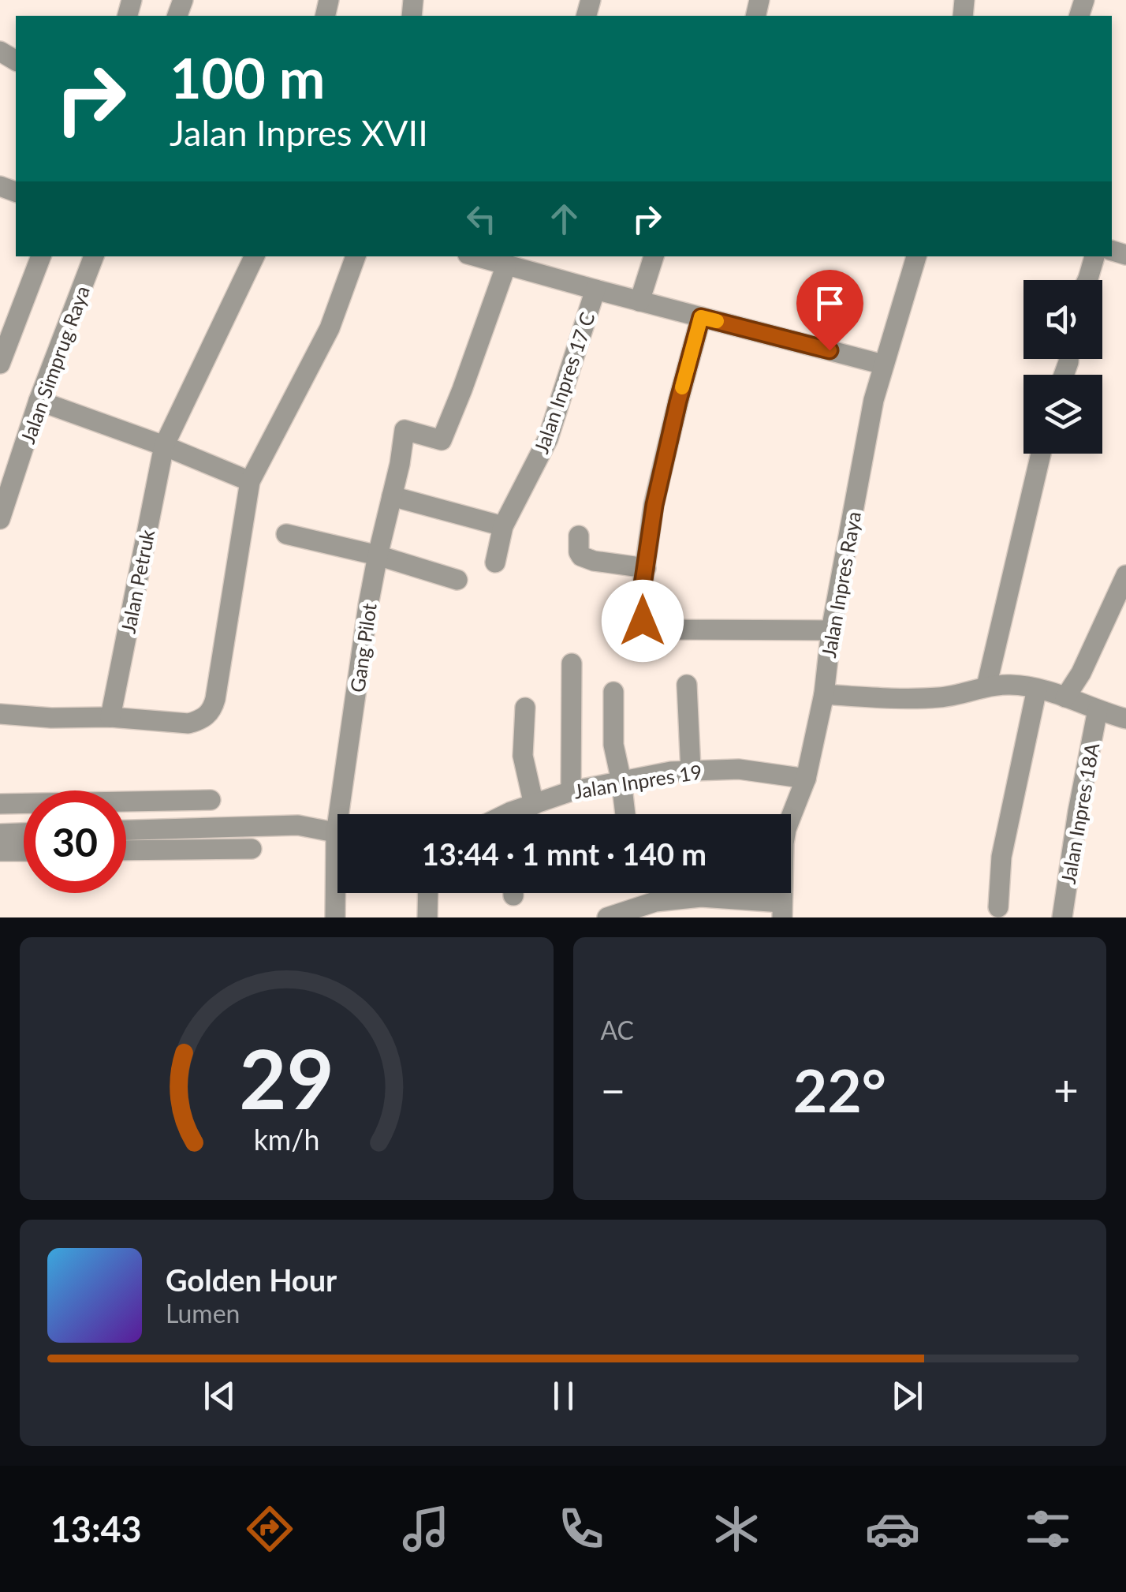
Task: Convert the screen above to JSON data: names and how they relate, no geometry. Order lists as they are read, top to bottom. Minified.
{"streets":{"street":["Jalan Simprug Raya","Jalan Inpres 17 C","Jalan Petruk","Jalan Inpres Raya","Gang Pilot","Jalan Inpres 19","Jalan Inpres 18A"]},"crossings":[["Jalan Inpres Raya","Jalan Inpres 19"]],"page":{"turn":["100 m","Jalan Inpres XVII"],"limit":"30","trip":"13:44 · 1 mnt · 140 m","tile":"AC","heat":["−","22°","+"],"song":["Golden Hour","Lumen"],"tabs":"13:43","gauge":["29","km/h"]}}
